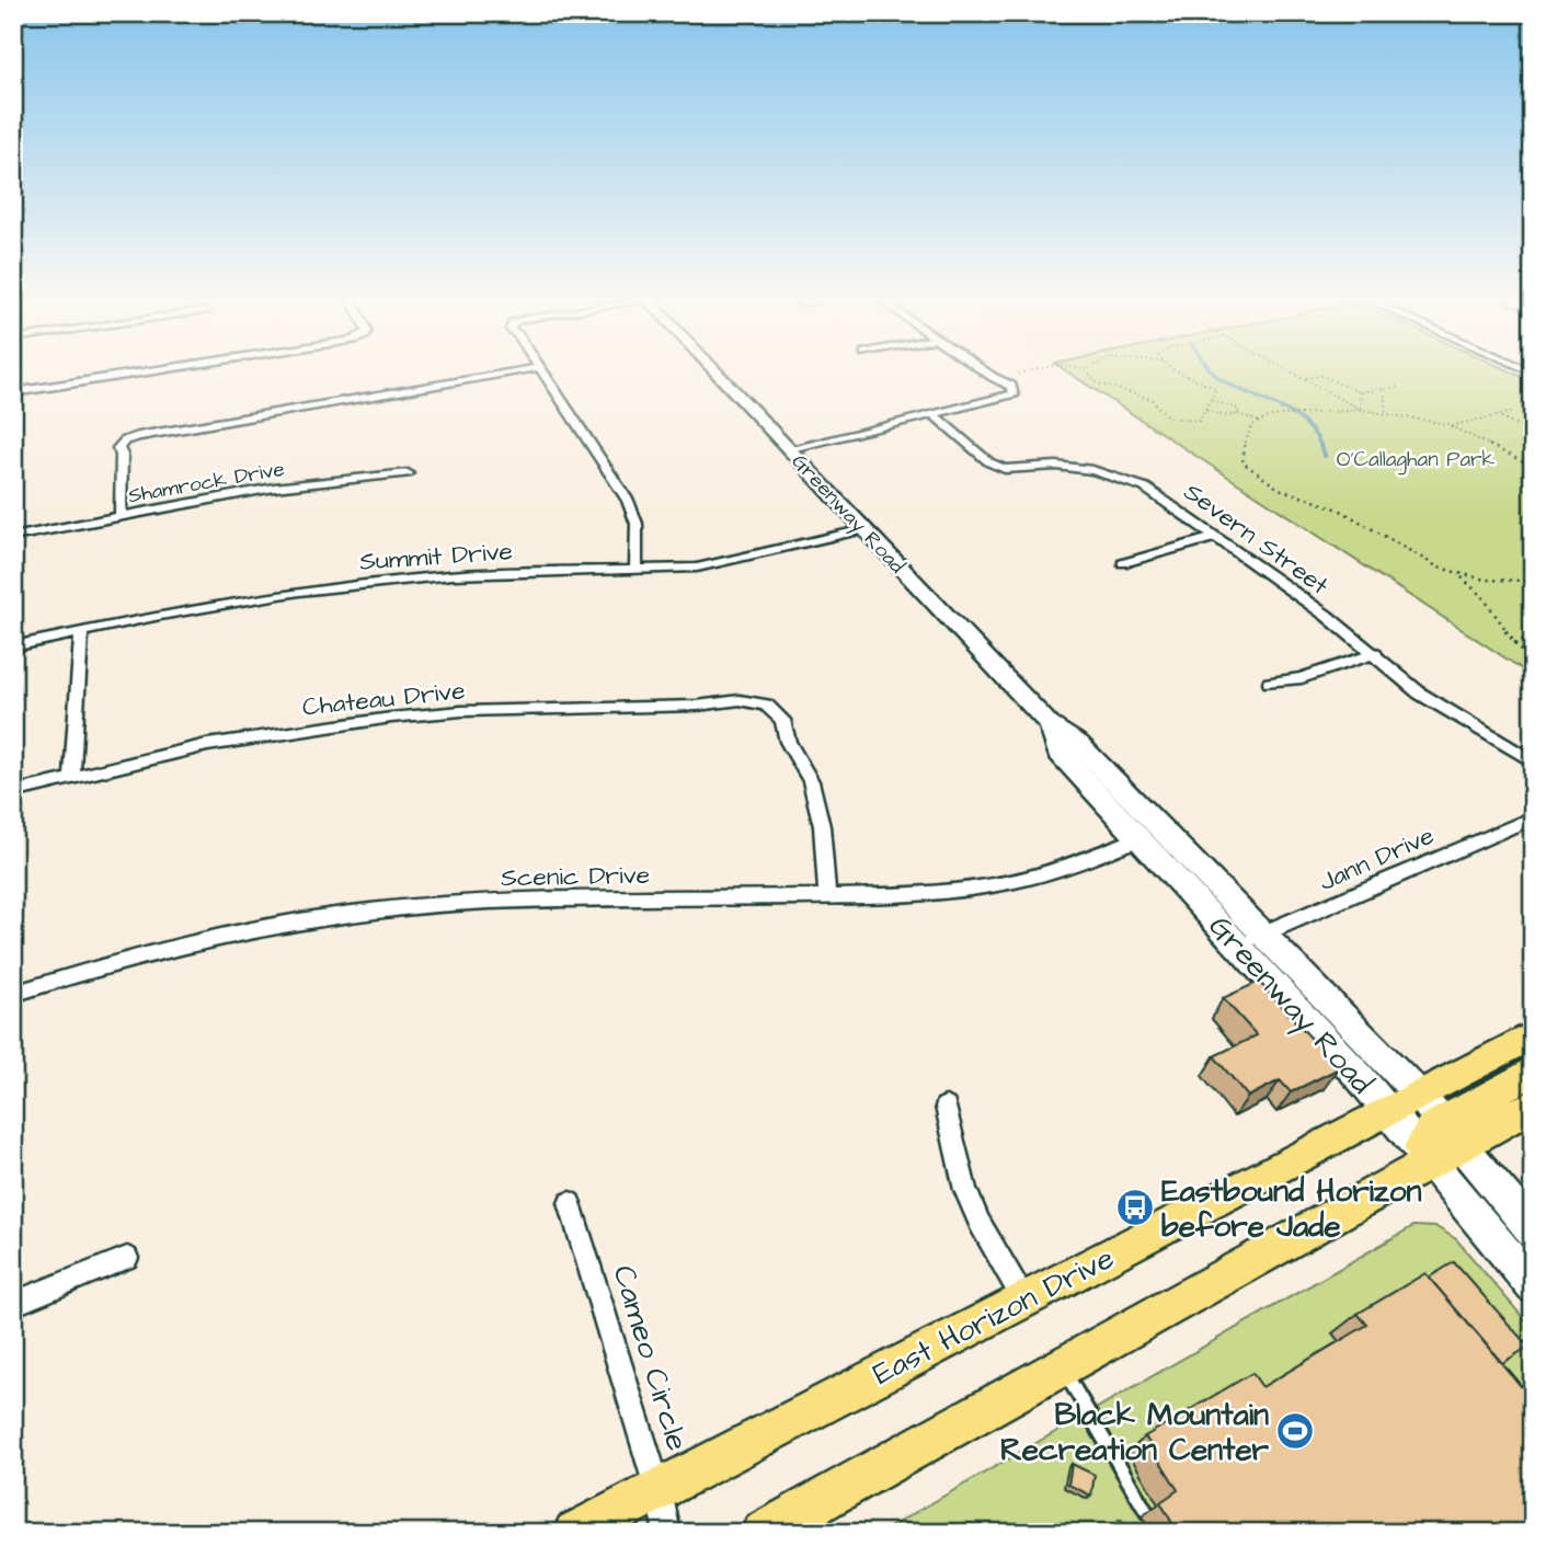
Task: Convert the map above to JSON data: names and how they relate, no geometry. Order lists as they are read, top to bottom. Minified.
{"streets":{"main road":["East Horizon Drive"],"street":["Shamrock Drive","Greenway Road","Severn Street","Summit Drive","Chateau Drive","Jann Drive","Scenic Drive","Cameo Circle"]},"crossings":[["Greenway Road","Summit Drive"],["Greenway Road","Jann Drive"],["Greenway Road","Scenic Drive"],["Greenway Road","East Horizon Drive"],["Chateau Drive","Scenic Drive"],["East Horizon Drive","Cameo Circle"]],"parks":["O'Callaghan Park"],"places":{"bus stop":["Eastbound Horizon before Jade"],"sports":["Black Mountain Recreation Center"]}}
